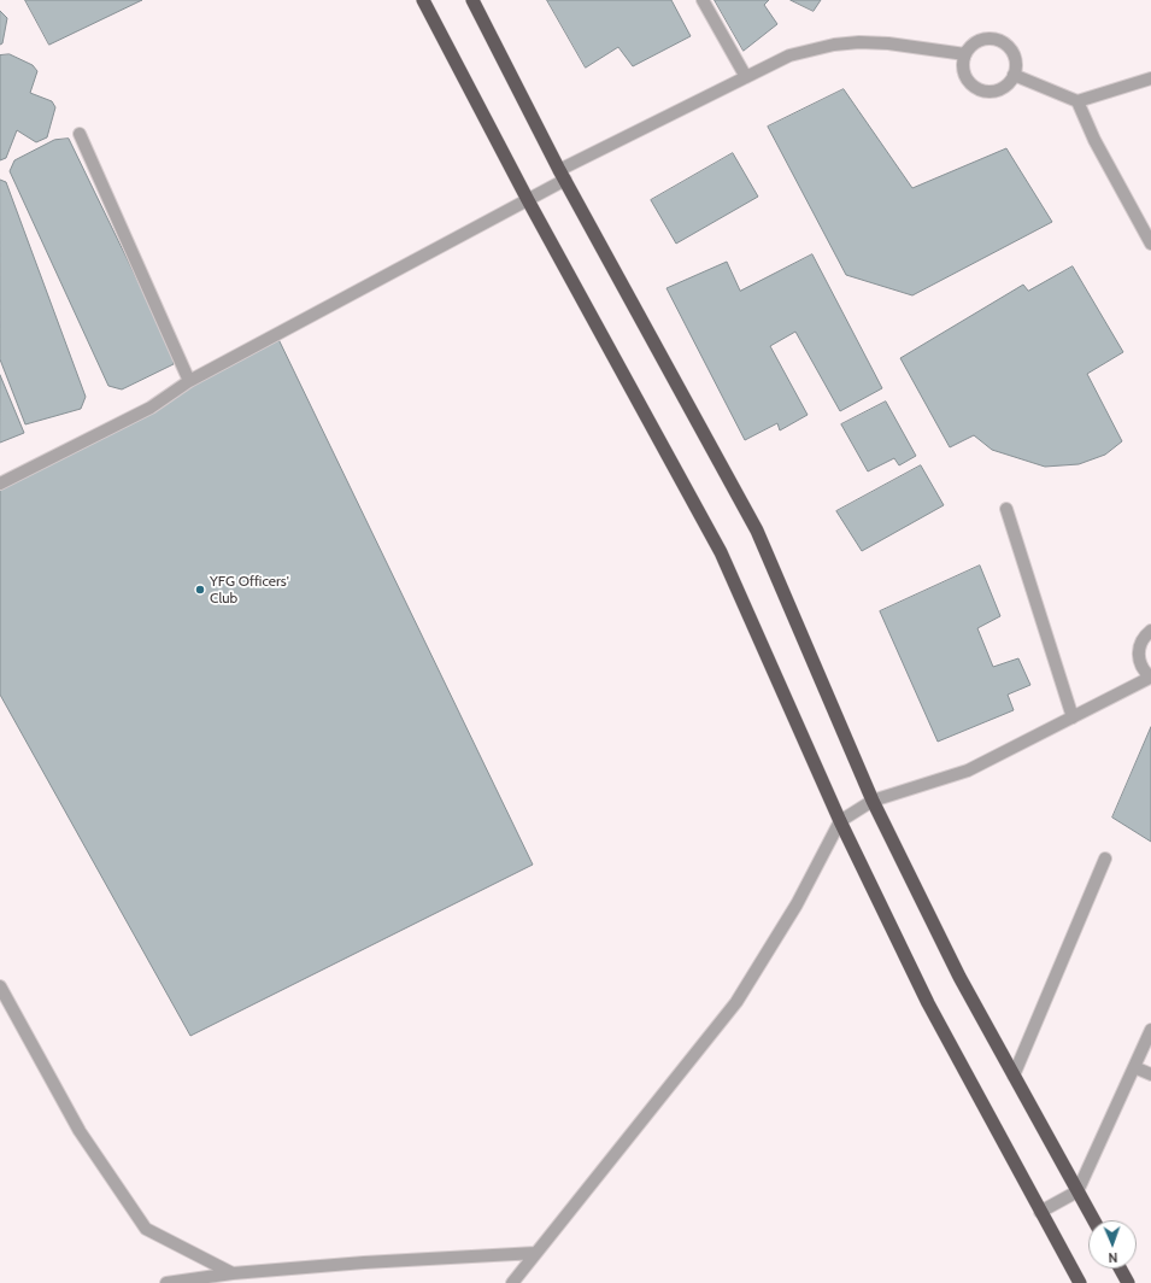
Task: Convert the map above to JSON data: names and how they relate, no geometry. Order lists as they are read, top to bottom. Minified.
{"places":["YFG Officers' Club"],"north":"bottom"}
